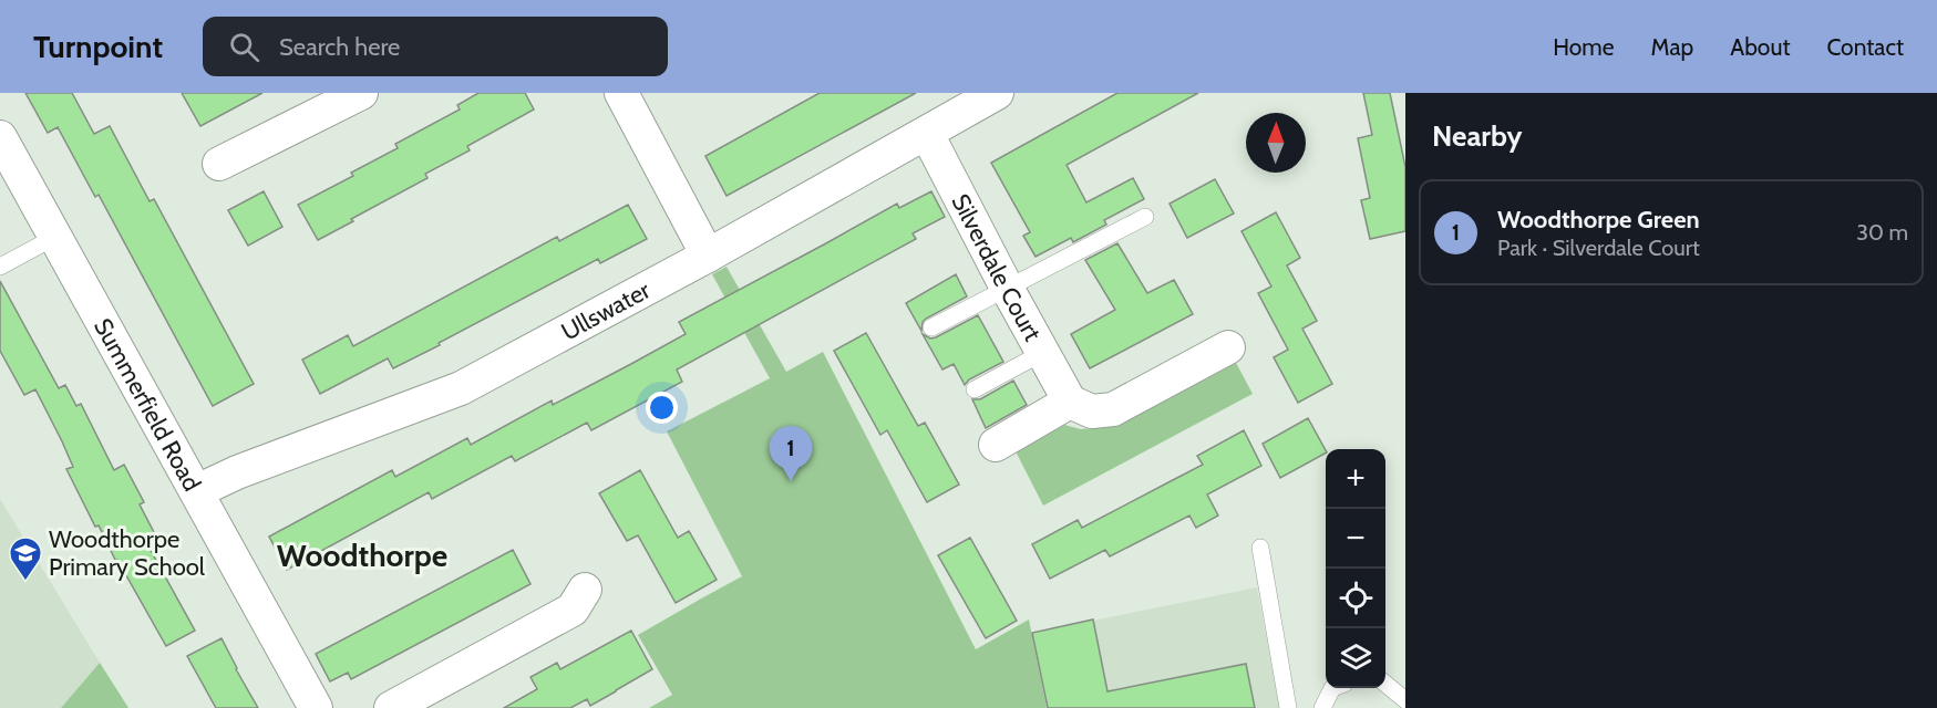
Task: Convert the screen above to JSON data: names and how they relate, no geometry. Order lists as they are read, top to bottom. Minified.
{"streets":{"street":["Silverdale Court","Ullswater","Summerfield Road"]},"crossings":[["Silverdale Court","Ullswater"],["Ullswater","Summerfield Road"]],"districts":["Woodthorpe"],"places":{"school or university":["Woodthorpe Primary School"]},"north":"top","page":{"header":"Turnpoint","search":"Search here","nav":["Home","Map","About","Contact"],"heading":"Nearby","list":[{"mark":"1","name":"Woodthorpe Green","note":"Park · Silverdale Court","value":"30 m"}],"pins":"1","map_buttons":["+","−"]}}
